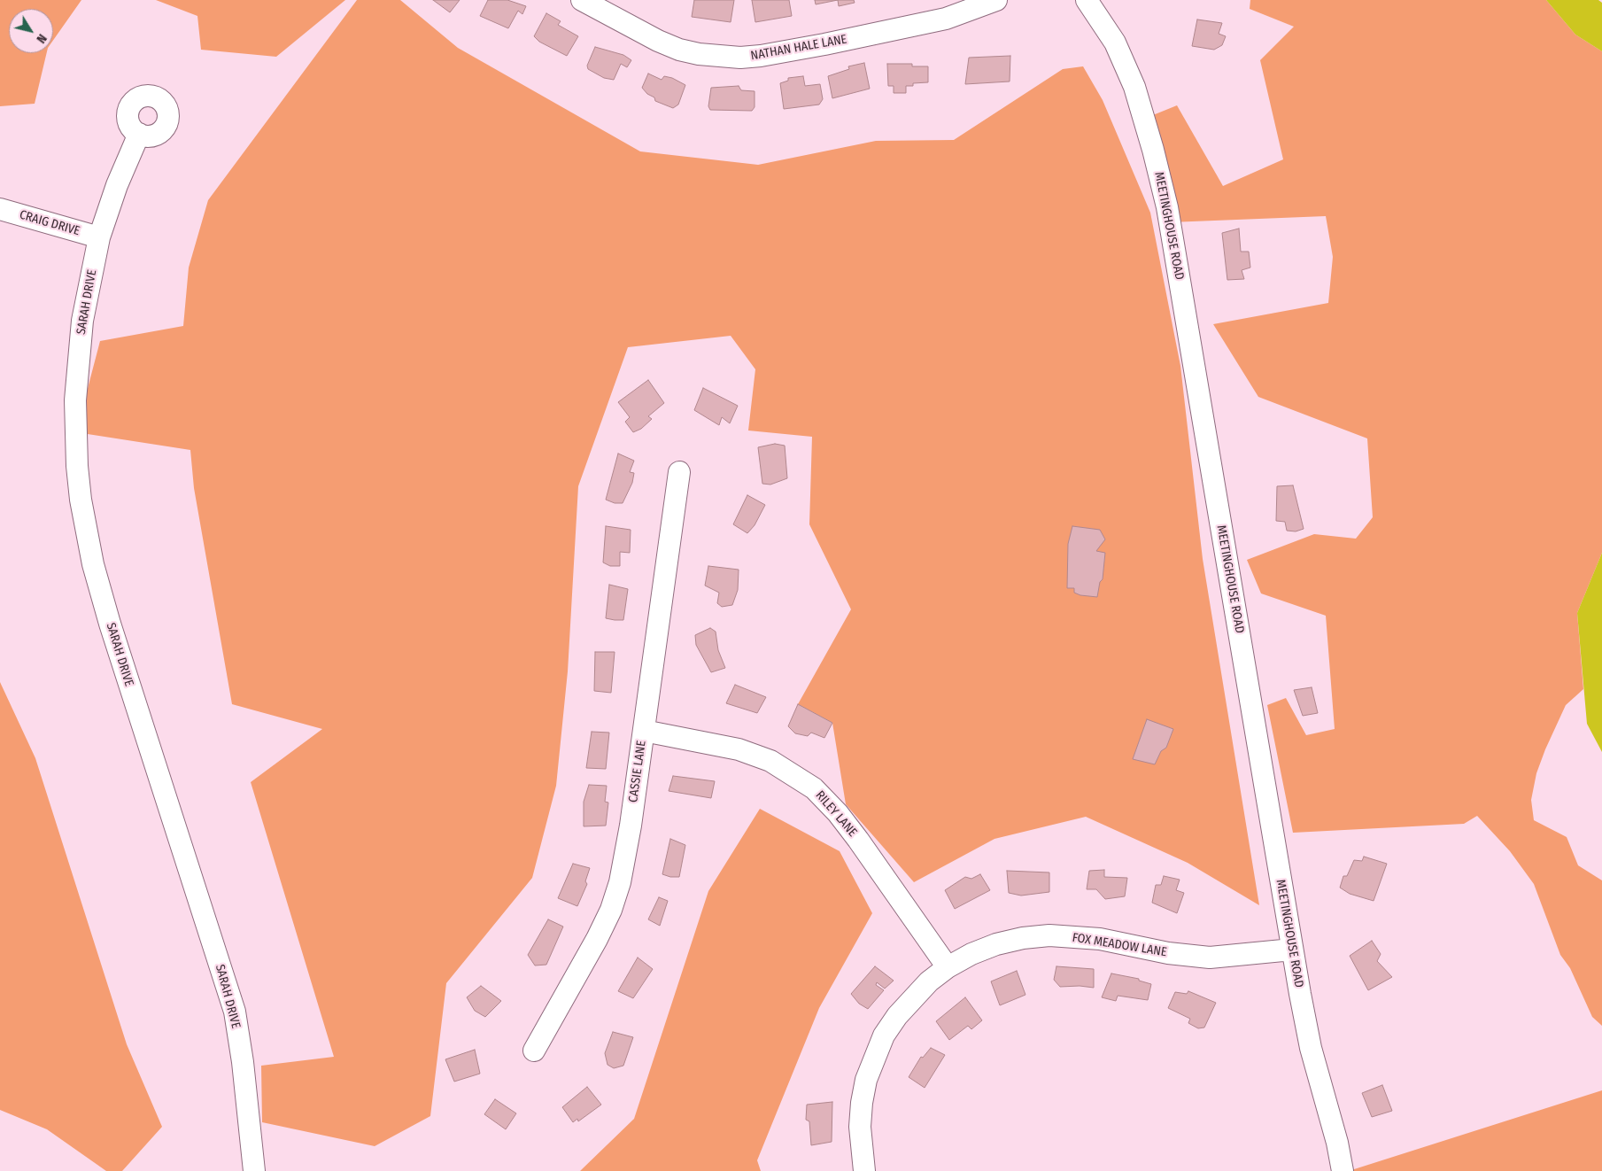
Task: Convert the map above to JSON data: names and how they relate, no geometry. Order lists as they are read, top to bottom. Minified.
{"streets":{"street":["NATHAN HALE LANE","CRAIG DRIVE","MEETINGHOUSE ROAD","SARAH DRIVE","CASSIE LANE","RILEY LANE","FOX MEADOW LANE"]},"crossings":[["CRAIG DRIVE","SARAH DRIVE"],["MEETINGHOUSE ROAD","FOX MEADOW LANE"],["CASSIE LANE","RILEY LANE"],["RILEY LANE","FOX MEADOW LANE"]],"north":"bottom right"}
